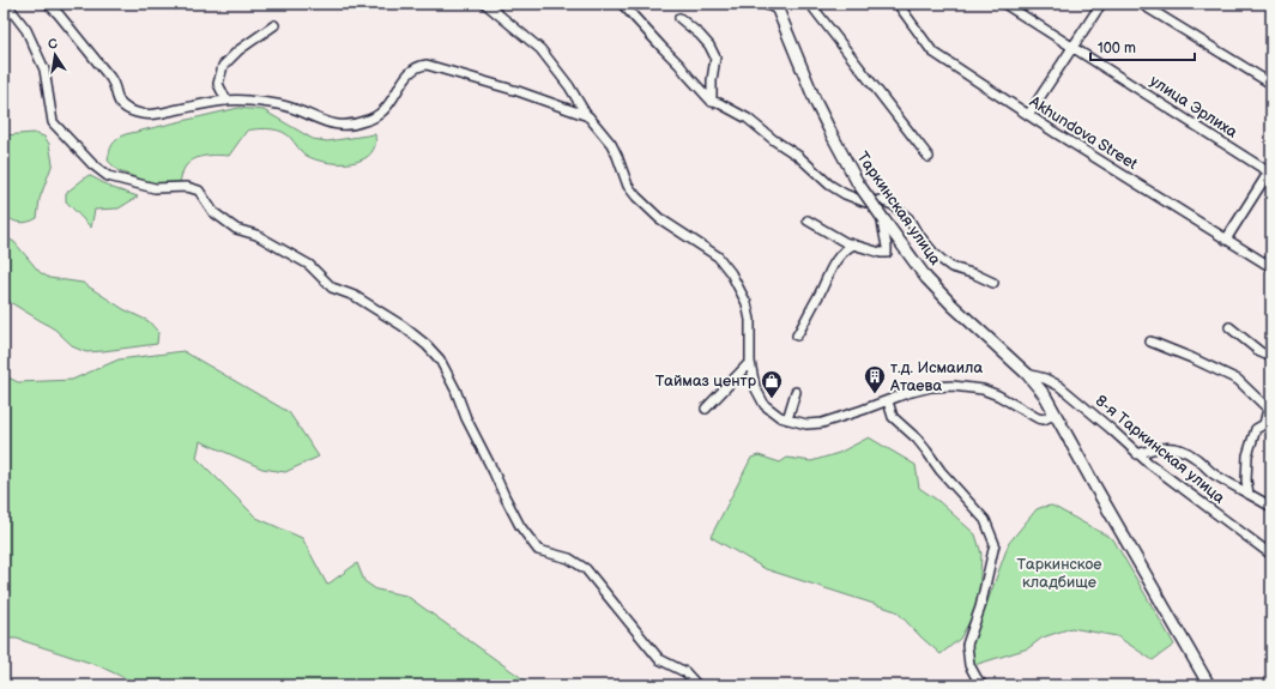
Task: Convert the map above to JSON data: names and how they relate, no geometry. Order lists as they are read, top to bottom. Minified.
{"streets":{"street":["улица Эрлиха","Akhundova Street","Таркинская улица","8-я Таркинская улица"]},"crossings":[["Таркинская улица","8-я Таркинская улица"]],"parks":["Таркинское кладбище"],"places":{"building":["т.д. Исмаила Атаева"],"shop":["Таймаз центр"]},"scale_bar":"100 m","north":"top"}
